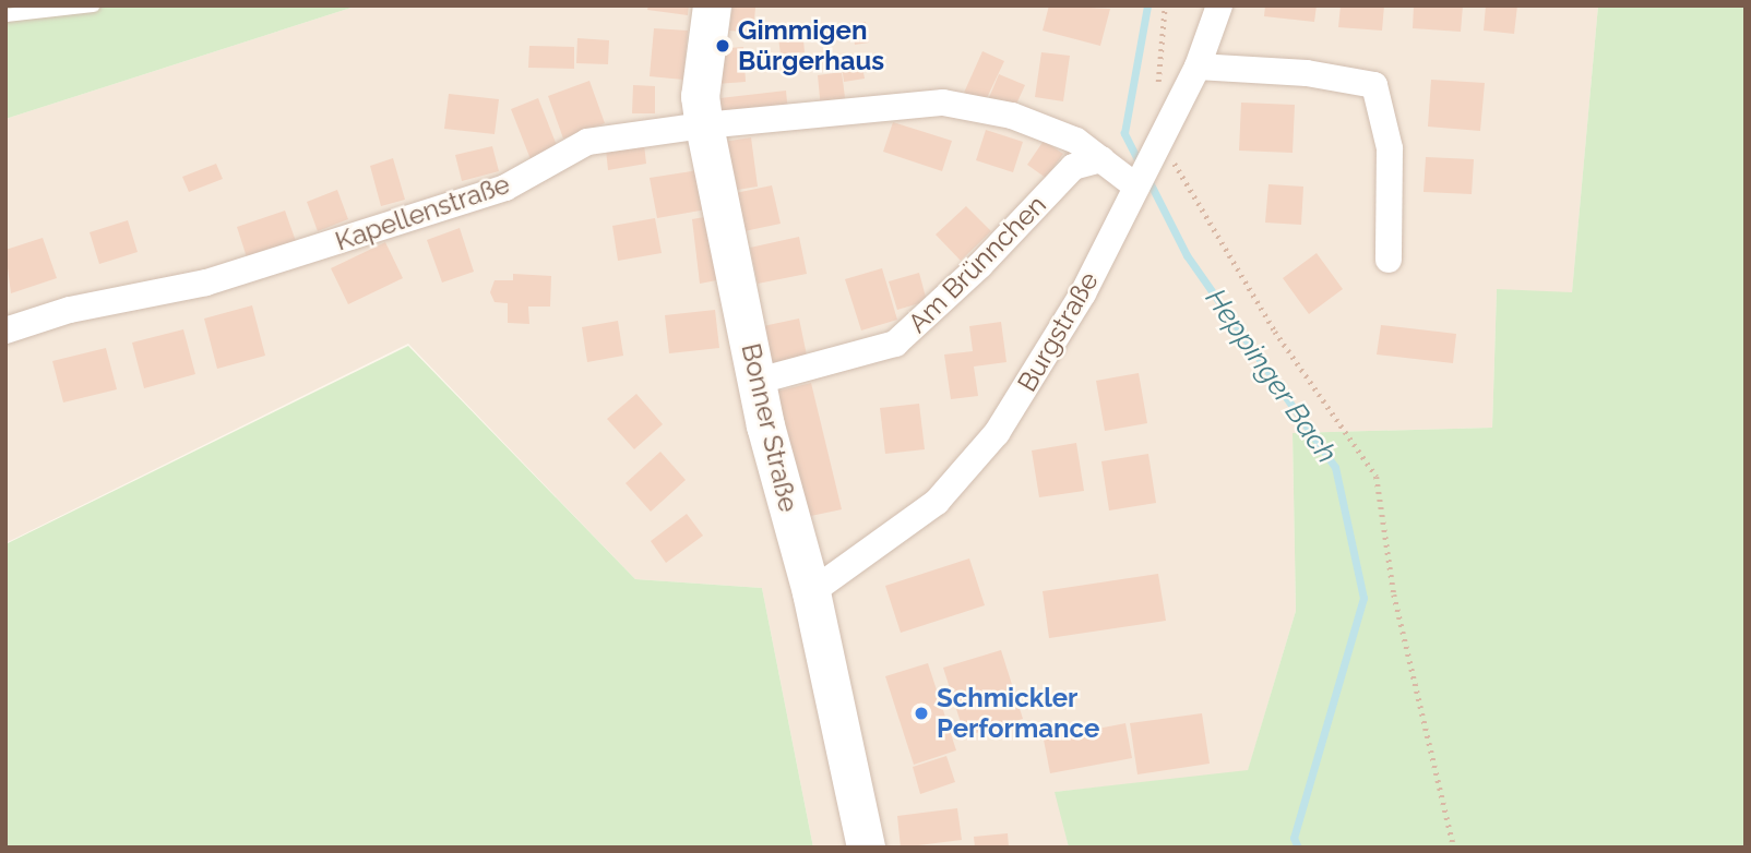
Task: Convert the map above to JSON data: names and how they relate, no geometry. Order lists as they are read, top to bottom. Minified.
{"streets":{"main road":["Bonner Straße"],"street":["Kapellenstraße","Am Brünnchen","Burgstraße"]},"crossings":[["Kapellenstraße","Am Brünnchen"],["Kapellenstraße","Bonner Straße"],["Am Brünnchen","Bonner Straße"],["Burgstraße","Bonner Straße"]],"water":["Heppinger Bach"],"places":["Gimmigen Bürgerhaus","Schmickler Performance"]}
